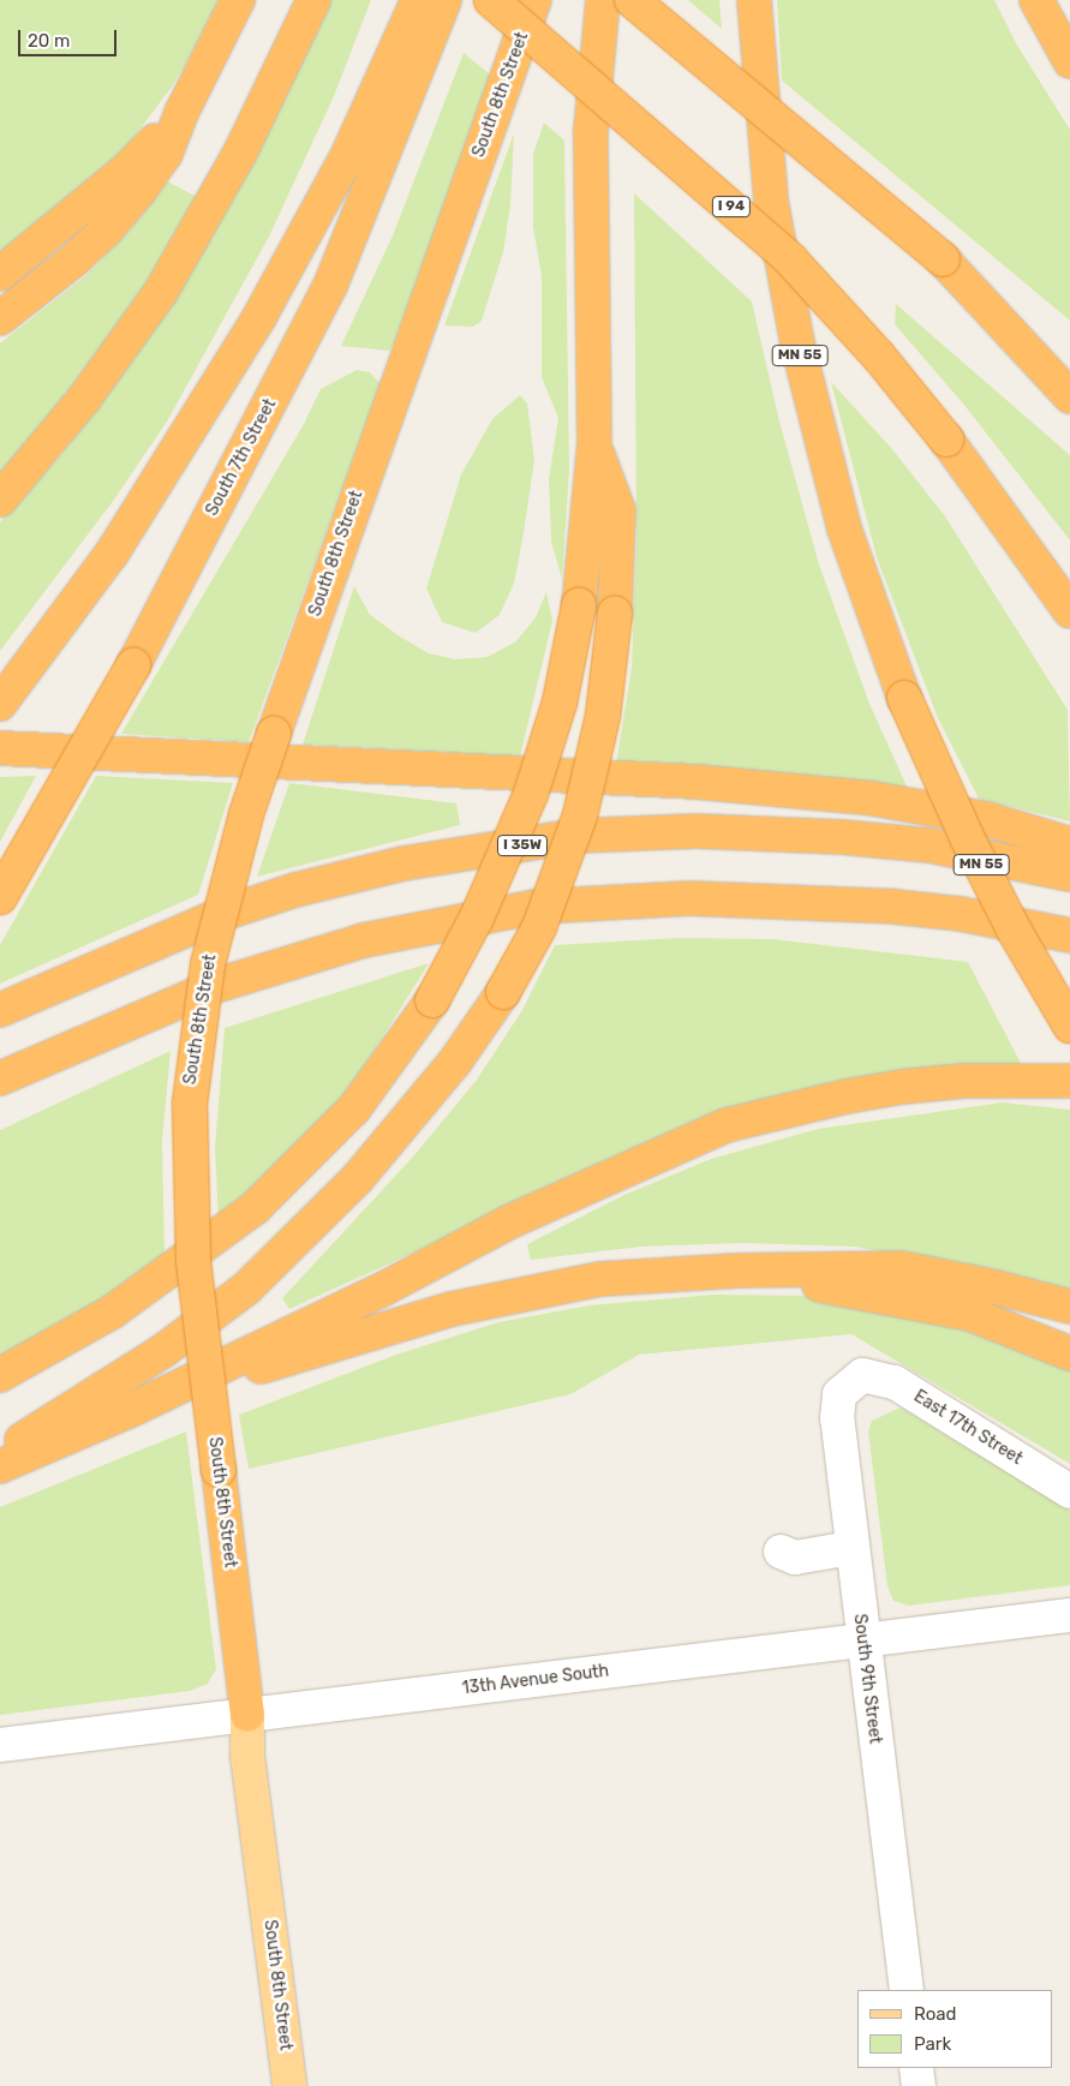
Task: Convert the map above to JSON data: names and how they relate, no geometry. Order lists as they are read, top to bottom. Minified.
{"streets":{"highway":["South 8th Street","I 94","MN 55","South 7th Street","I 35W"],"street":["East 17th Street","South 9th Street","13th Avenue South"]},"crossings":[["South 8th Street","13th Avenue South"],["East 17th Street","South 9th Street"],["South 9th Street","13th Avenue South"]],"legend":["Road","Park"],"scale_bar":"20 m"}
